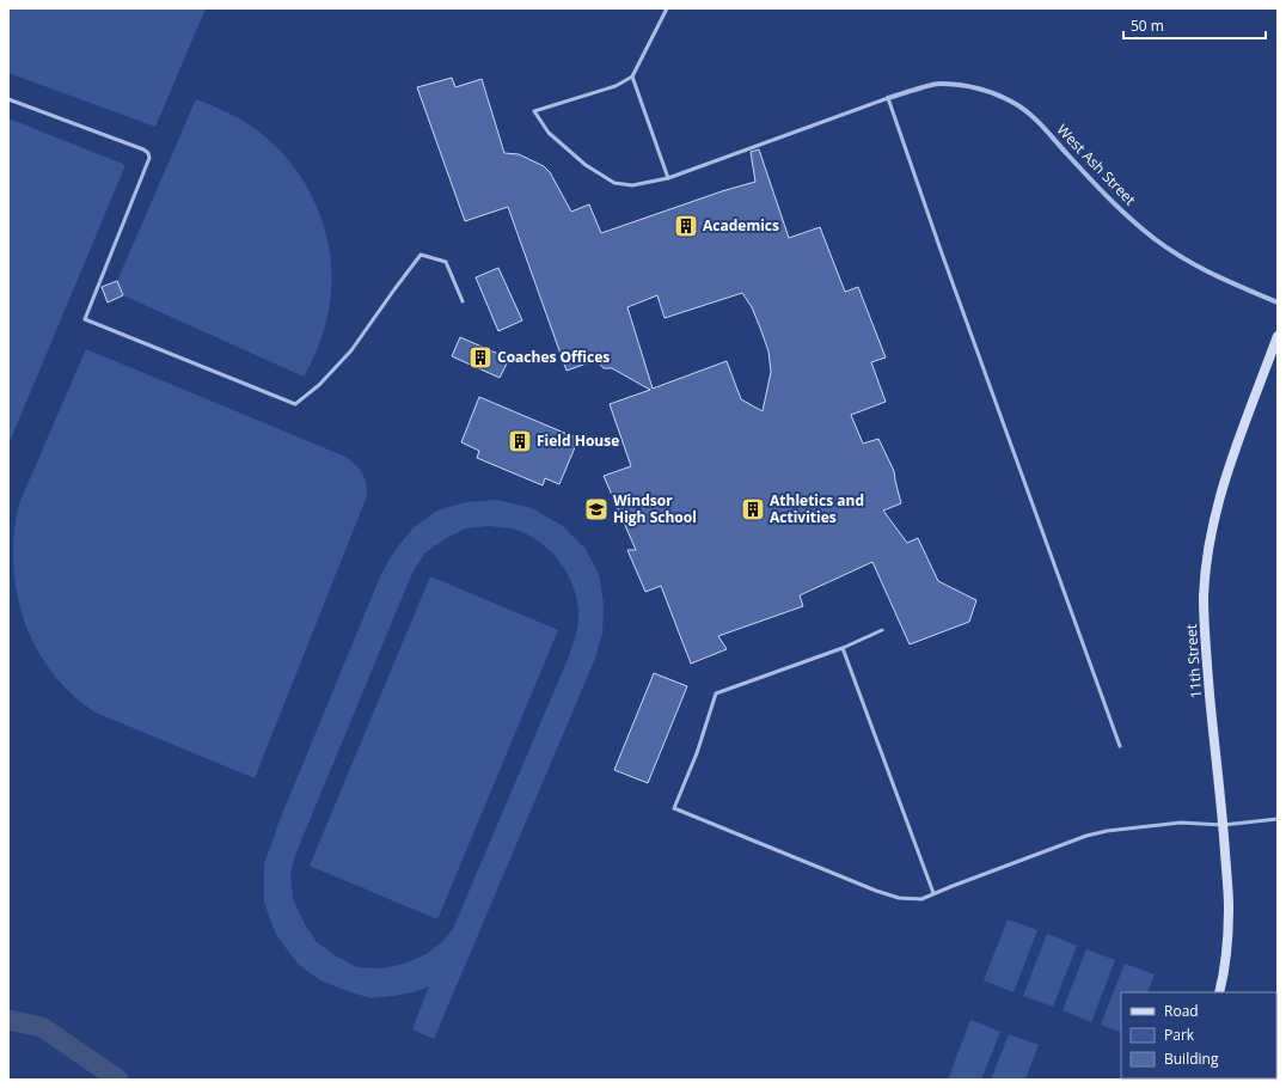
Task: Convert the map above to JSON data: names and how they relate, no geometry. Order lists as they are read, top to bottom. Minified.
{"streets":{"street":["West Ash Street","11th Street"]},"places":{"building":["Academics","Coaches Offices","Field House","Athletics and Activities"],"school or university":["Windsor High School"]},"legend":["Road","Park","Building"],"scale_bar":"50 m"}
